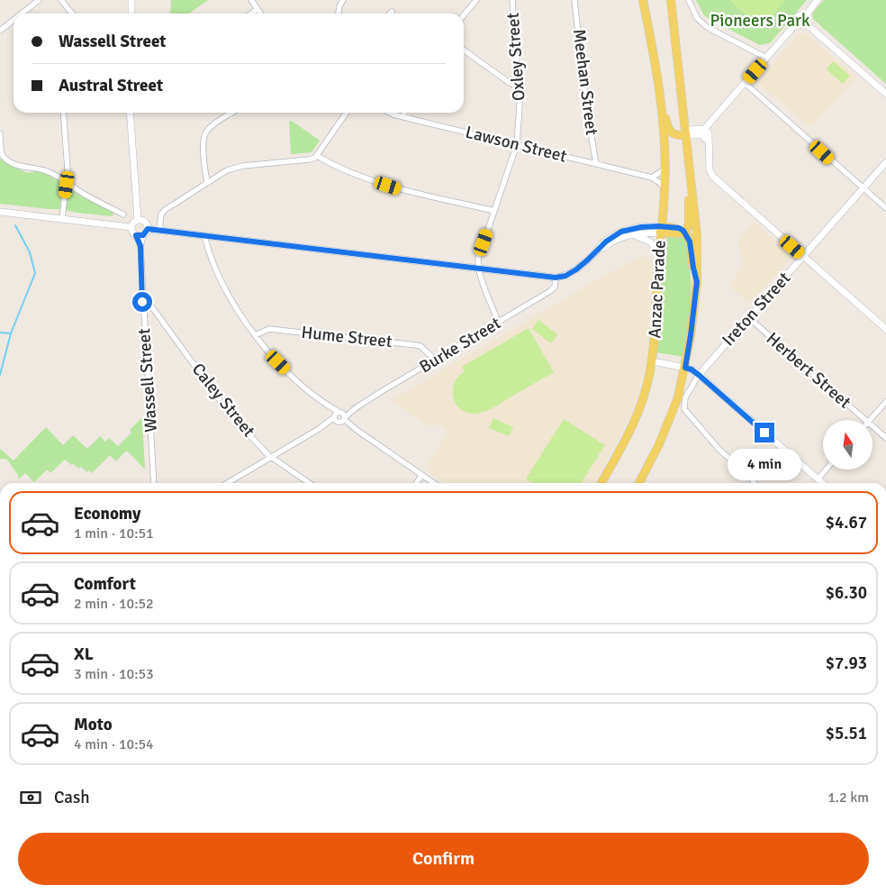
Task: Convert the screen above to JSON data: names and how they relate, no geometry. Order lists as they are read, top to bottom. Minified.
{"streets":{"main road":["Anzac Parade"],"street":["Oxley Street","Meehan Street","Lawson Street","Ireton Street","Hume Street","Burke Street","Herbert Street","Wassell Street","Caley Street"]},"crossings":[["Oxley Street","Lawson Street"],["Meehan Street","Lawson Street"],["Lawson Street","Anzac Parade"],["Ireton Street","Herbert Street"],["Hume Street","Burke Street"],["Burke Street","Caley Street"],["Wassell Street","Caley Street"]],"parks":["Pioneers Park"],"north":"top","page":{"banner":["Wassell Street","Austral Street"],"bubble":"4 min","list":[{"name":"Economy","note":"1 min · 10:51","value":"$4.67"},{"name":"Comfort","note":"2 min · 10:52","value":"$6.30"},{"name":"XL","note":"3 min · 10:53","value":"$7.93"},{"name":"Moto","note":"4 min · 10:54","value":"$5.51"}],"pay":["Cash","1.2 km"],"buttons":"Confirm"}}
